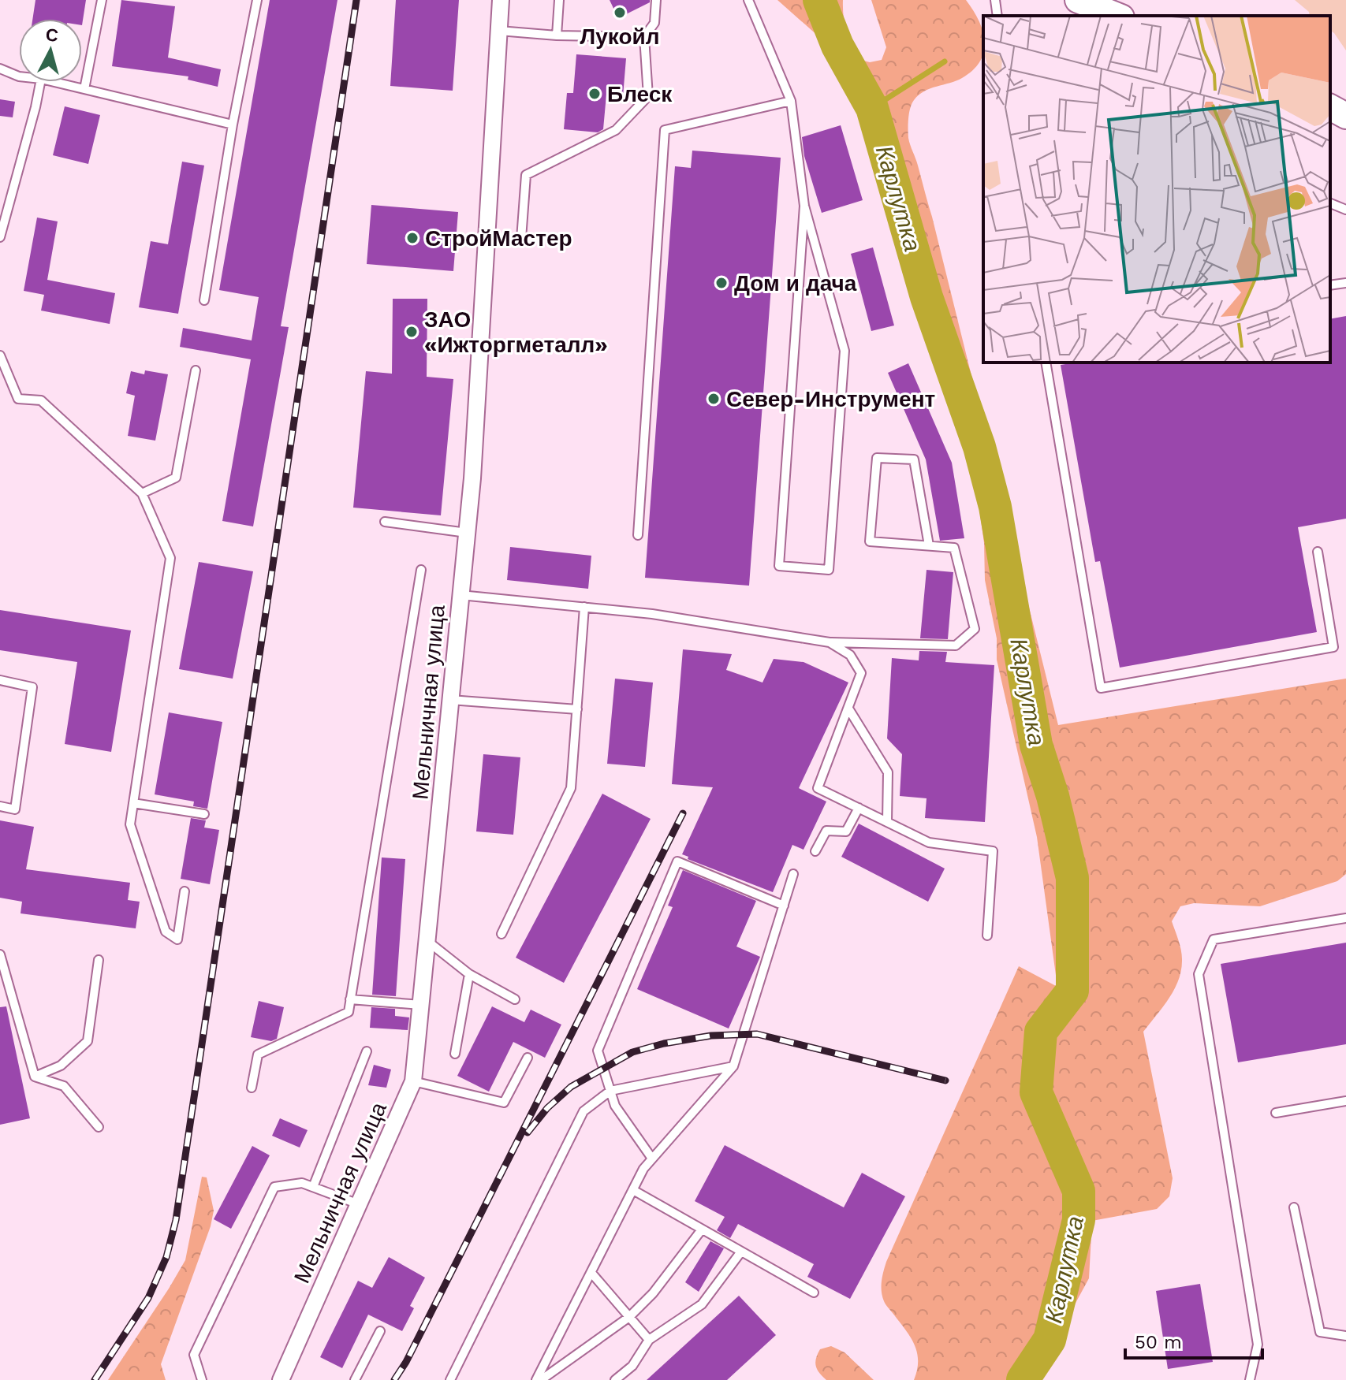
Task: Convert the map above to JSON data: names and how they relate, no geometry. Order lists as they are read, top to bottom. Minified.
{"streets":{"street":["Мельничная улица"]},"water":["Карлутка"],"places":["Лукойл","Блеск","СтройМастер","Дом и дача","ЗАО «Ижторгметалл»","Север-Инструмент"],"scale_bar":"50 m","north":"top"}
